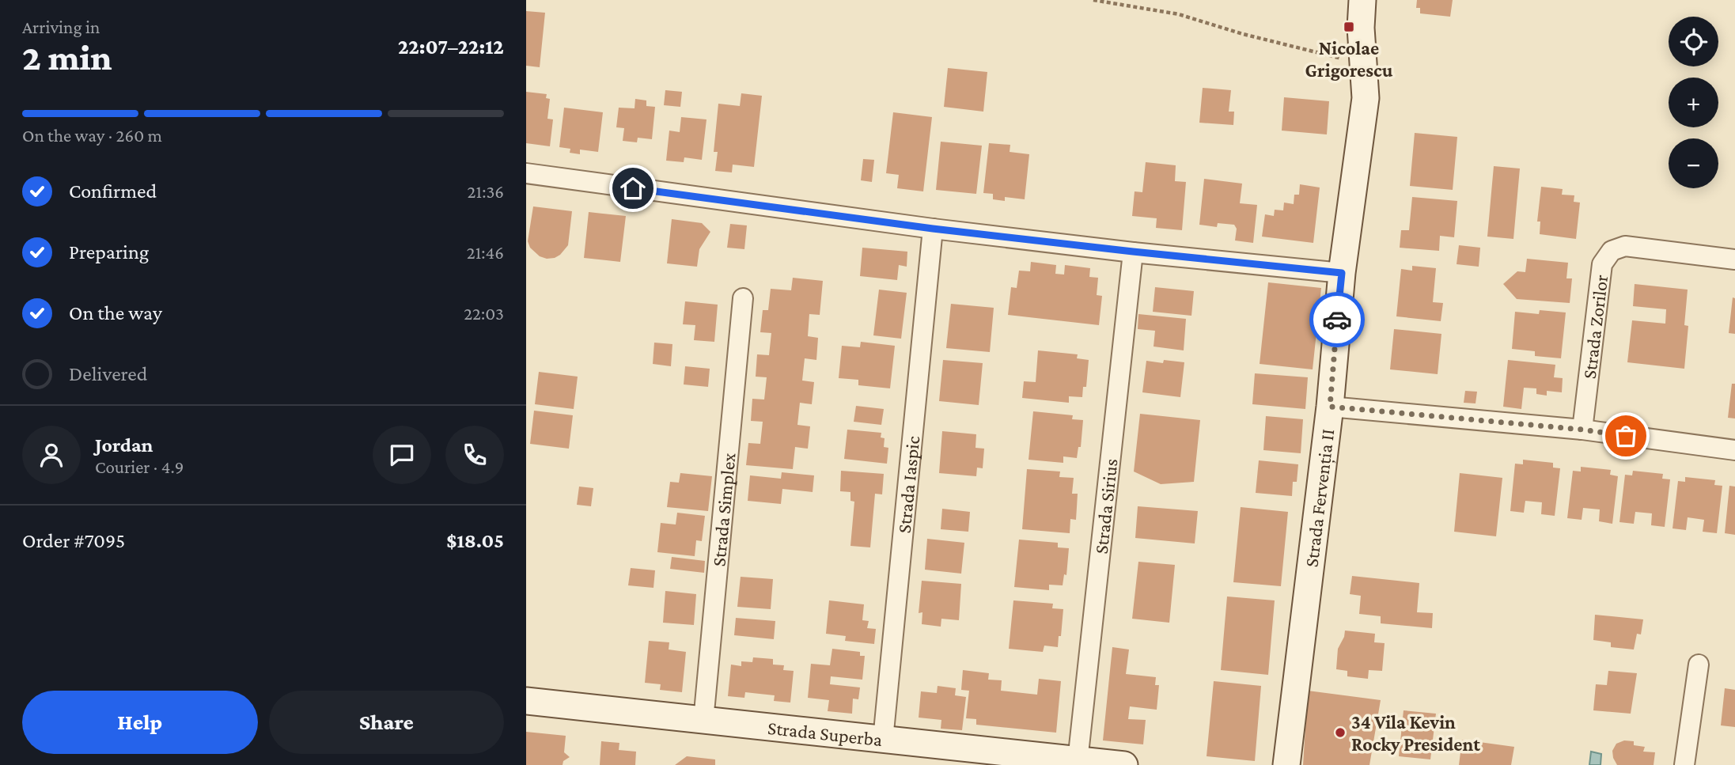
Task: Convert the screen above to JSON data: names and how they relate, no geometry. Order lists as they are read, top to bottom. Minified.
{"streets":{"street":["Strada Zorilor","Strada Iaspic","Strada Fervenția II","Strada Sirius","Strada Simplex","Strada Superba"]},"crossings":[["Strada Iaspic","Strada Superba"],["Strada Sirius","Strada Superba"],["Strada Simplex","Strada Superba"]],"places":{"transit":["Nicolae Grigorescu"],"other":["34 Vila Kevin Rocky President"]},"page":{"heading":["2 min","Arriving in","22:07–22:12"],"panel":["Jordan","Courier · 4.9","Order #7095","$18.05"],"map_buttons":["+","−"],"bar":"On the way · 260 m","list":[["Confirmed","21:36"],["Preparing","21:46"],["On the way","22:03"],"Delivered"],"buttons":["Help","Share"]}}
